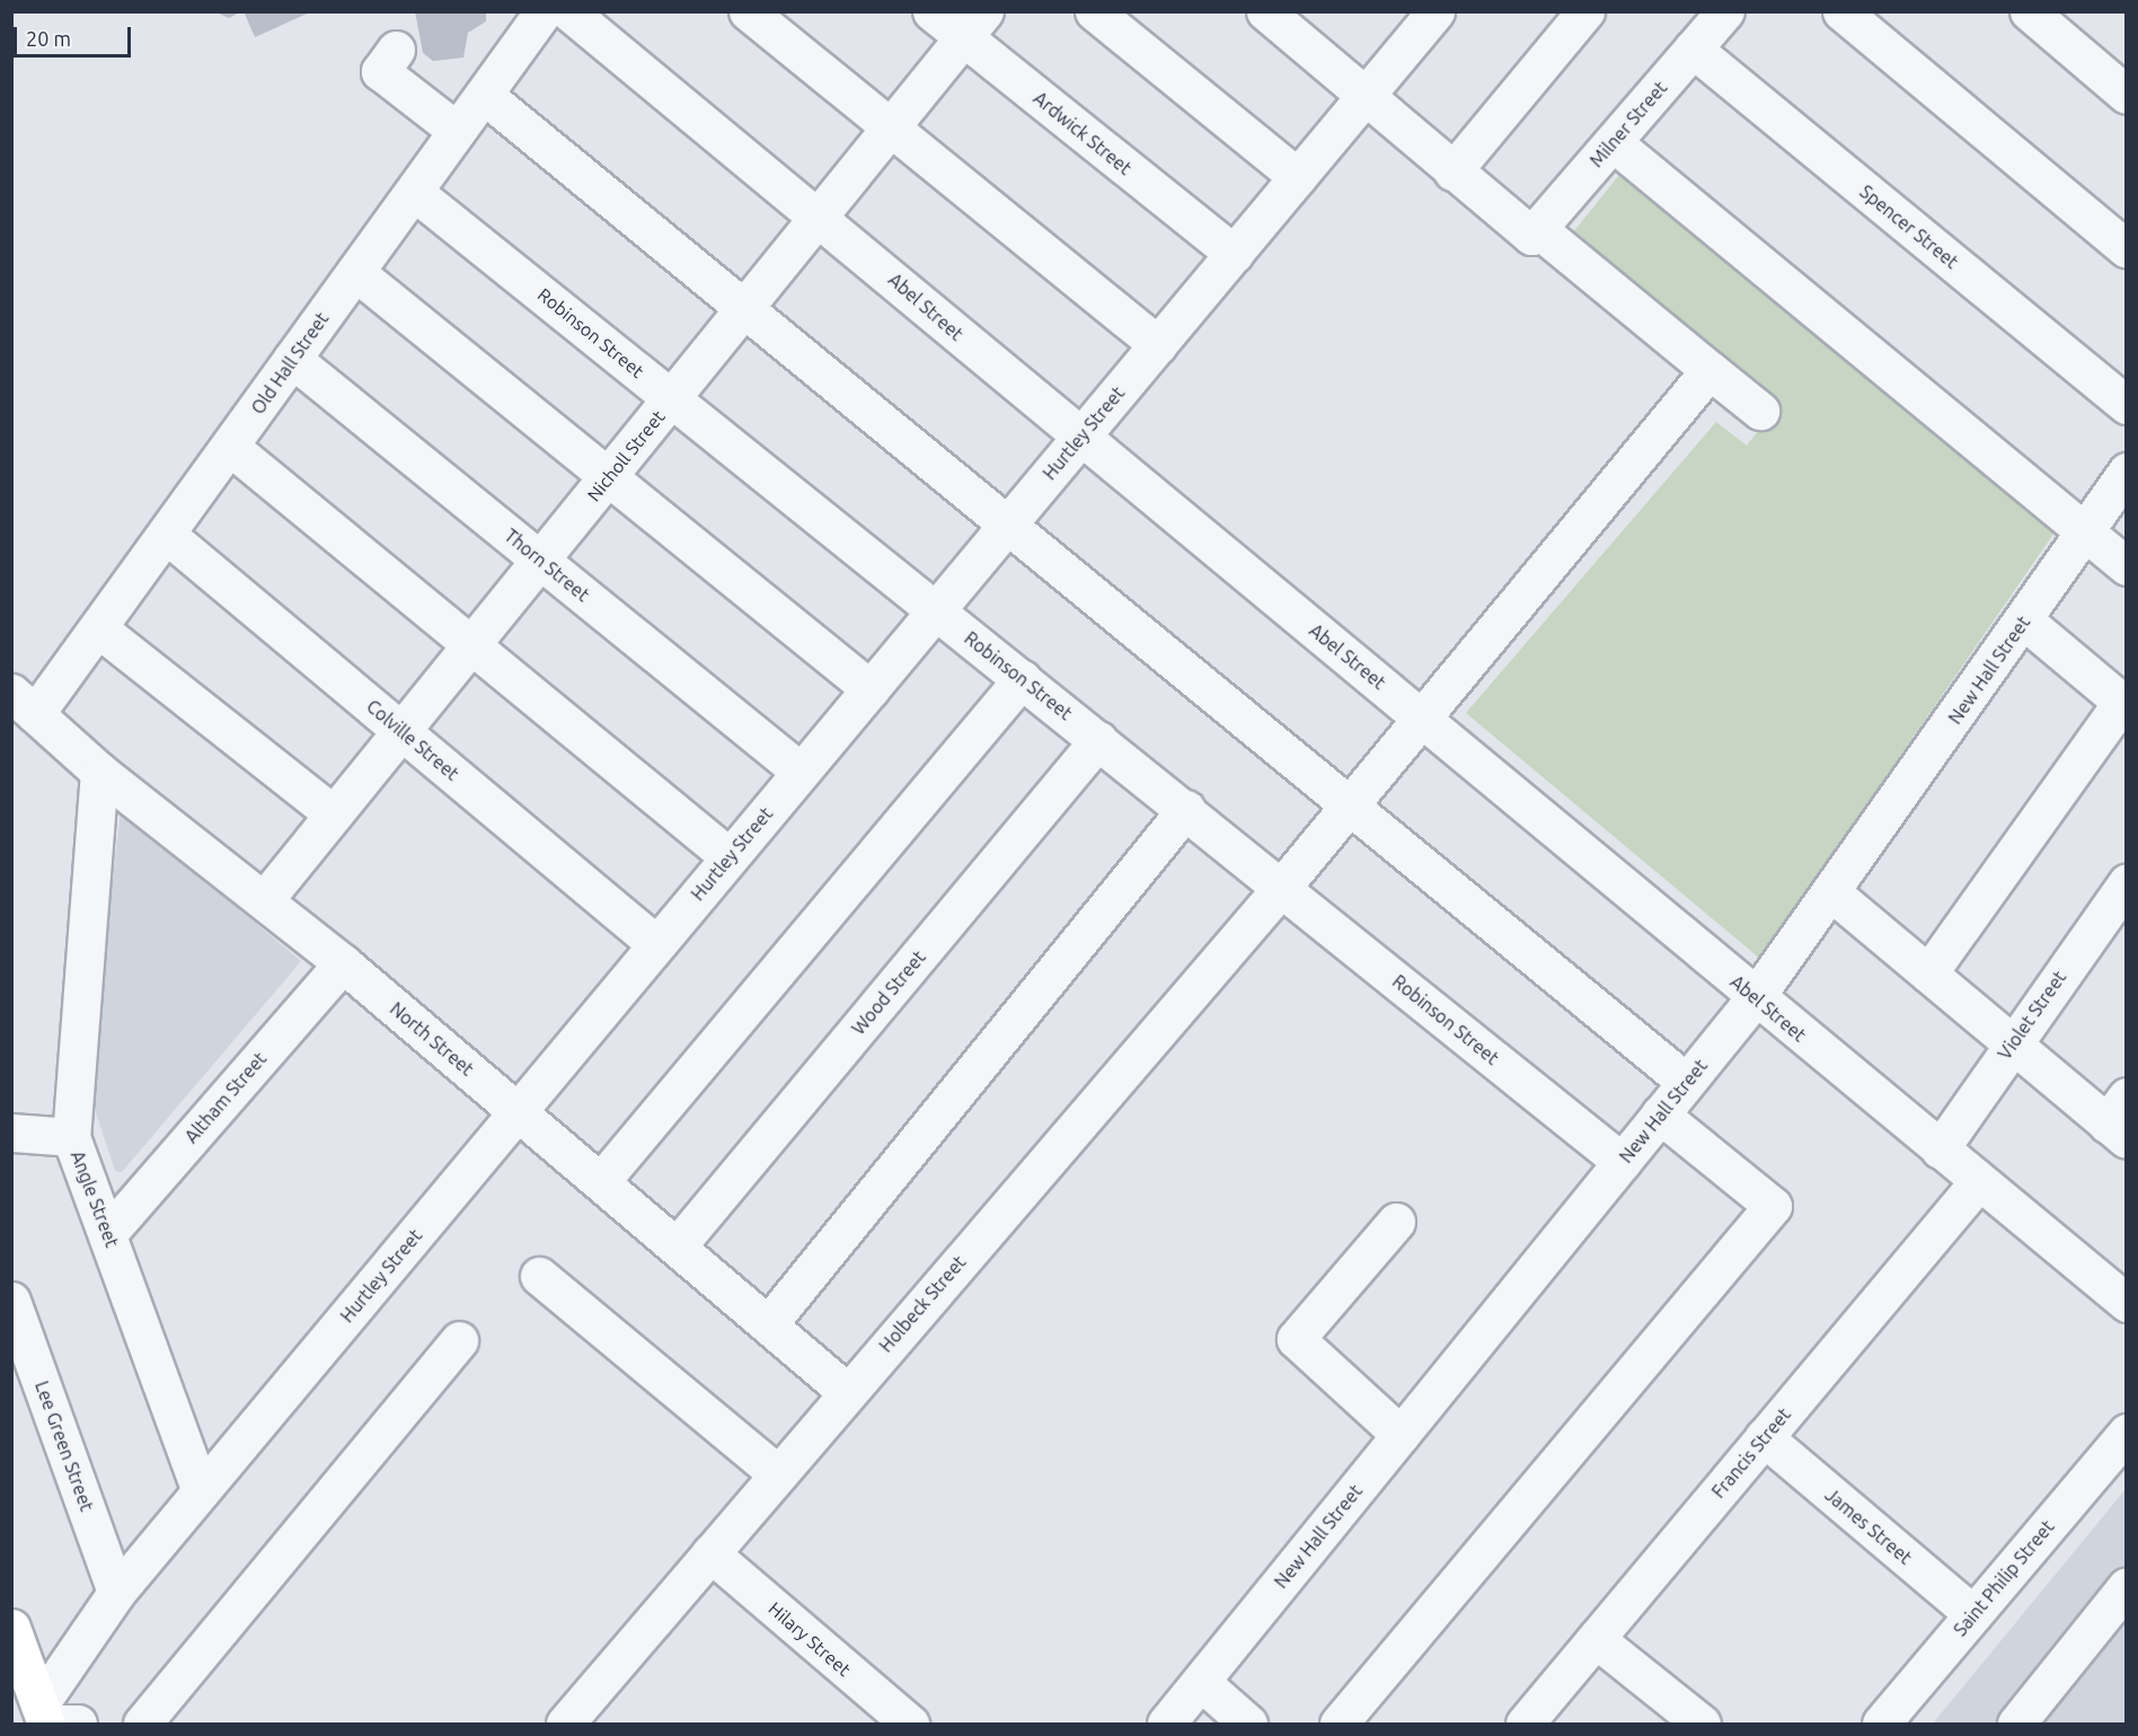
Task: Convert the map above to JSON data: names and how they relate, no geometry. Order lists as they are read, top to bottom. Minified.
{"streets":{"street":["Milner Street","Ardwick Street","Spencer Street","Abel Street","Robinson Street","Old Hall Street","Hurtley Street","Nicholl Street","Thorn Street","New Hall Street","Colville Street","Wood Street","Violet Street","North Street","Altham Street","Angle Street","Holbeck Street","Lee Green Street","Francis Street","James Street","Saint Philip Street","Hilary Street"]},"crossings":[["Milner Street","Spencer Street"],["Ardwick Street","Hurtley Street"],["Ardwick Street","Nicholl Street"],["Abel Street","Hurtley Street"],["Abel Street","Nicholl Street"],["Abel Street","New Hall Street"],["Abel Street","Violet Street"],["Abel Street","Holbeck Street"],["Abel Street","Francis Street"],["Robinson Street","Old Hall Street"],["Robinson Street","Hurtley Street"],["Robinson Street","Nicholl Street"],["Robinson Street","New Hall Street"],["Robinson Street","Wood Street"],["Robinson Street","Holbeck Street"],["Old Hall Street","Thorn Street"],["Old Hall Street","Colville Street"],["Old Hall Street","North Street"],["Hurtley Street","Thorn Street"],["Hurtley Street","Colville Street"],["Hurtley Street","North Street"],["Hurtley Street","Angle Street"],["Hurtley Street","Lee Green Street"],["Nicholl Street","Thorn Street"],["Nicholl Street","Colville Street"],["Nicholl Street","North Street"],["Wood Street","North Street"],["North Street","Altham Street"],["North Street","Angle Street"],["North Street","Holbeck Street"],["Altham Street","Angle Street"],["Holbeck Street","Hilary Street"],["Francis Street","James Street"],["James Street","Saint Philip Street"]],"scale_bar":"20 m"}
